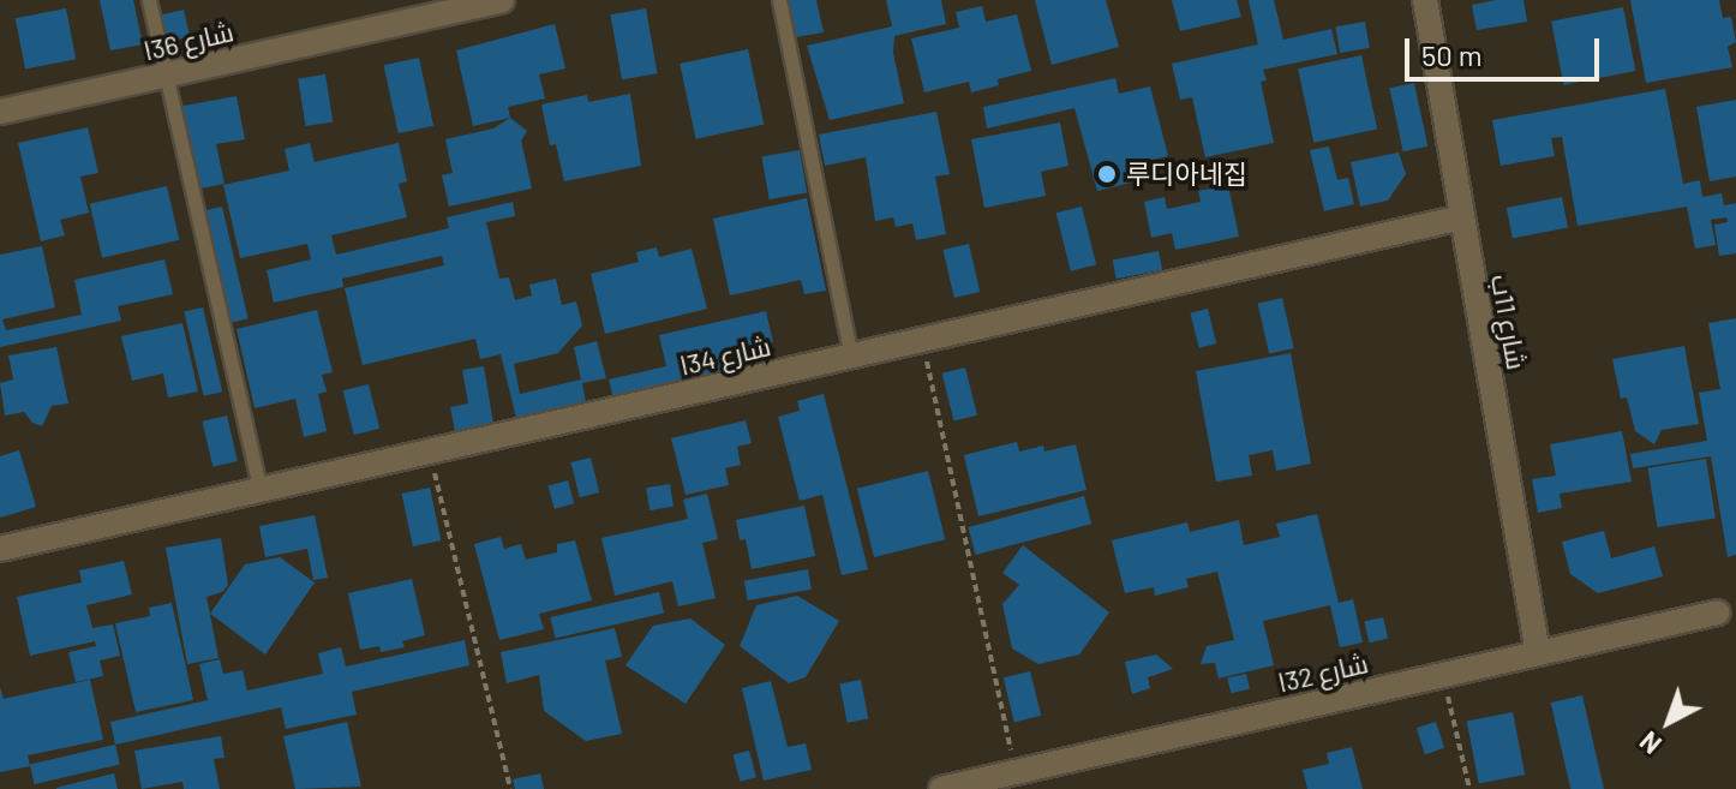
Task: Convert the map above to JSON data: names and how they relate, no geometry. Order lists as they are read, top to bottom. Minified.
{"streets":{"street":["شارع 36ا","شارع 11ب","شارع 34ا","شارع 32ا"]},"crossings":[["شارع 11ب","شارع 34ا"],["شارع 11ب","شارع 32ا"]],"places":["루디아네집"],"scale_bar":"50 m","north":"bottom left"}
